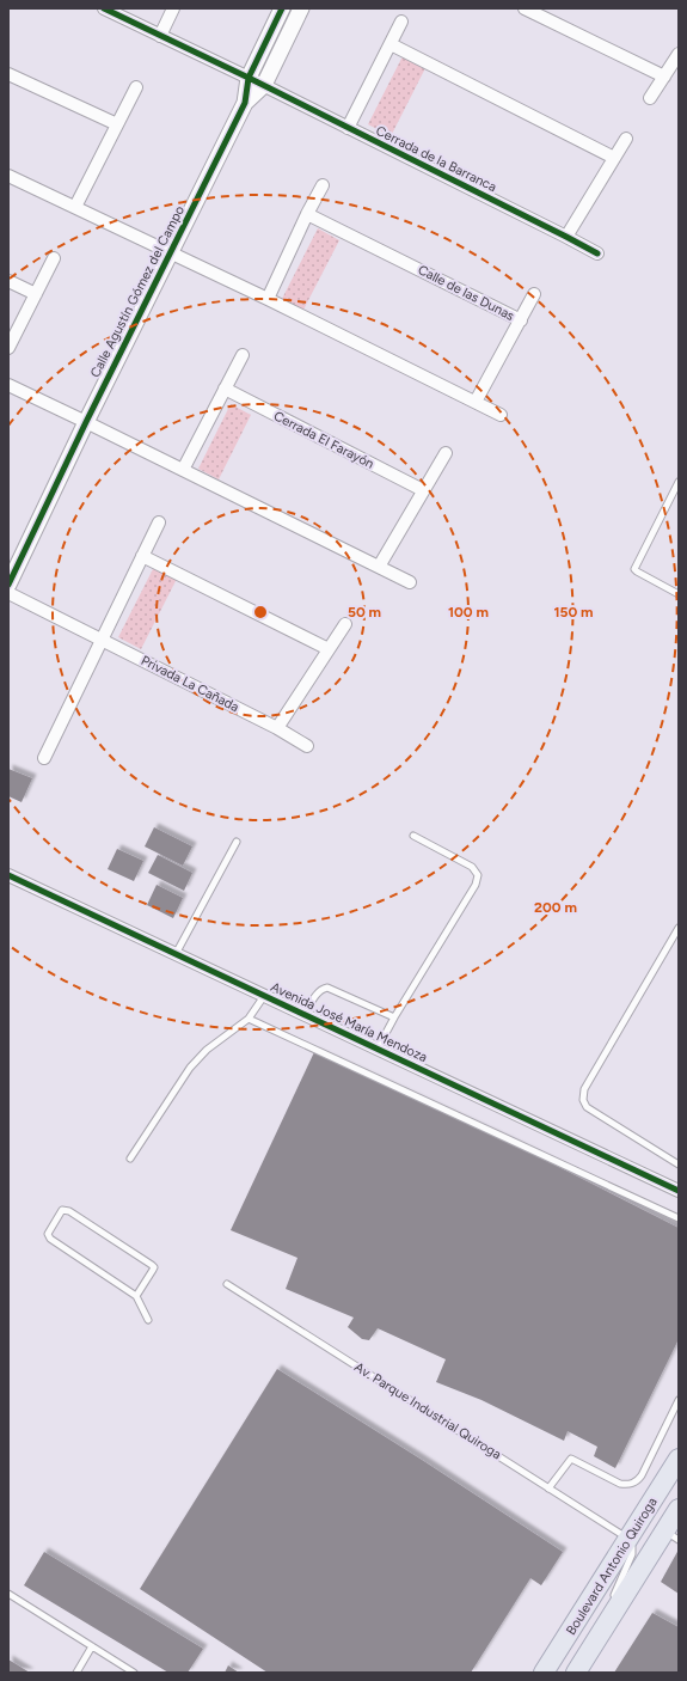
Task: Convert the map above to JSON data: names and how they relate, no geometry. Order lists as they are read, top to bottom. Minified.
{"streets":{"main road":["Boulevard Antonio Quiroga"],"street":["Cerrada de la Barranca","Calle Agustín Gómez del Campo","Calle de las Dunas","Cerrada El Farayón","Privada La Cañada","Avenida José María Mendoza"],"lane":["Av. Parque Industrial Quiroga"]},"crossings":[["Cerrada de la Barranca","Calle Agustín Gómez del Campo"],["Av. Parque Industrial Quiroga","Boulevard Antonio Quiroga"]],"rings":["50 m","100 m","150 m","200 m"]}
